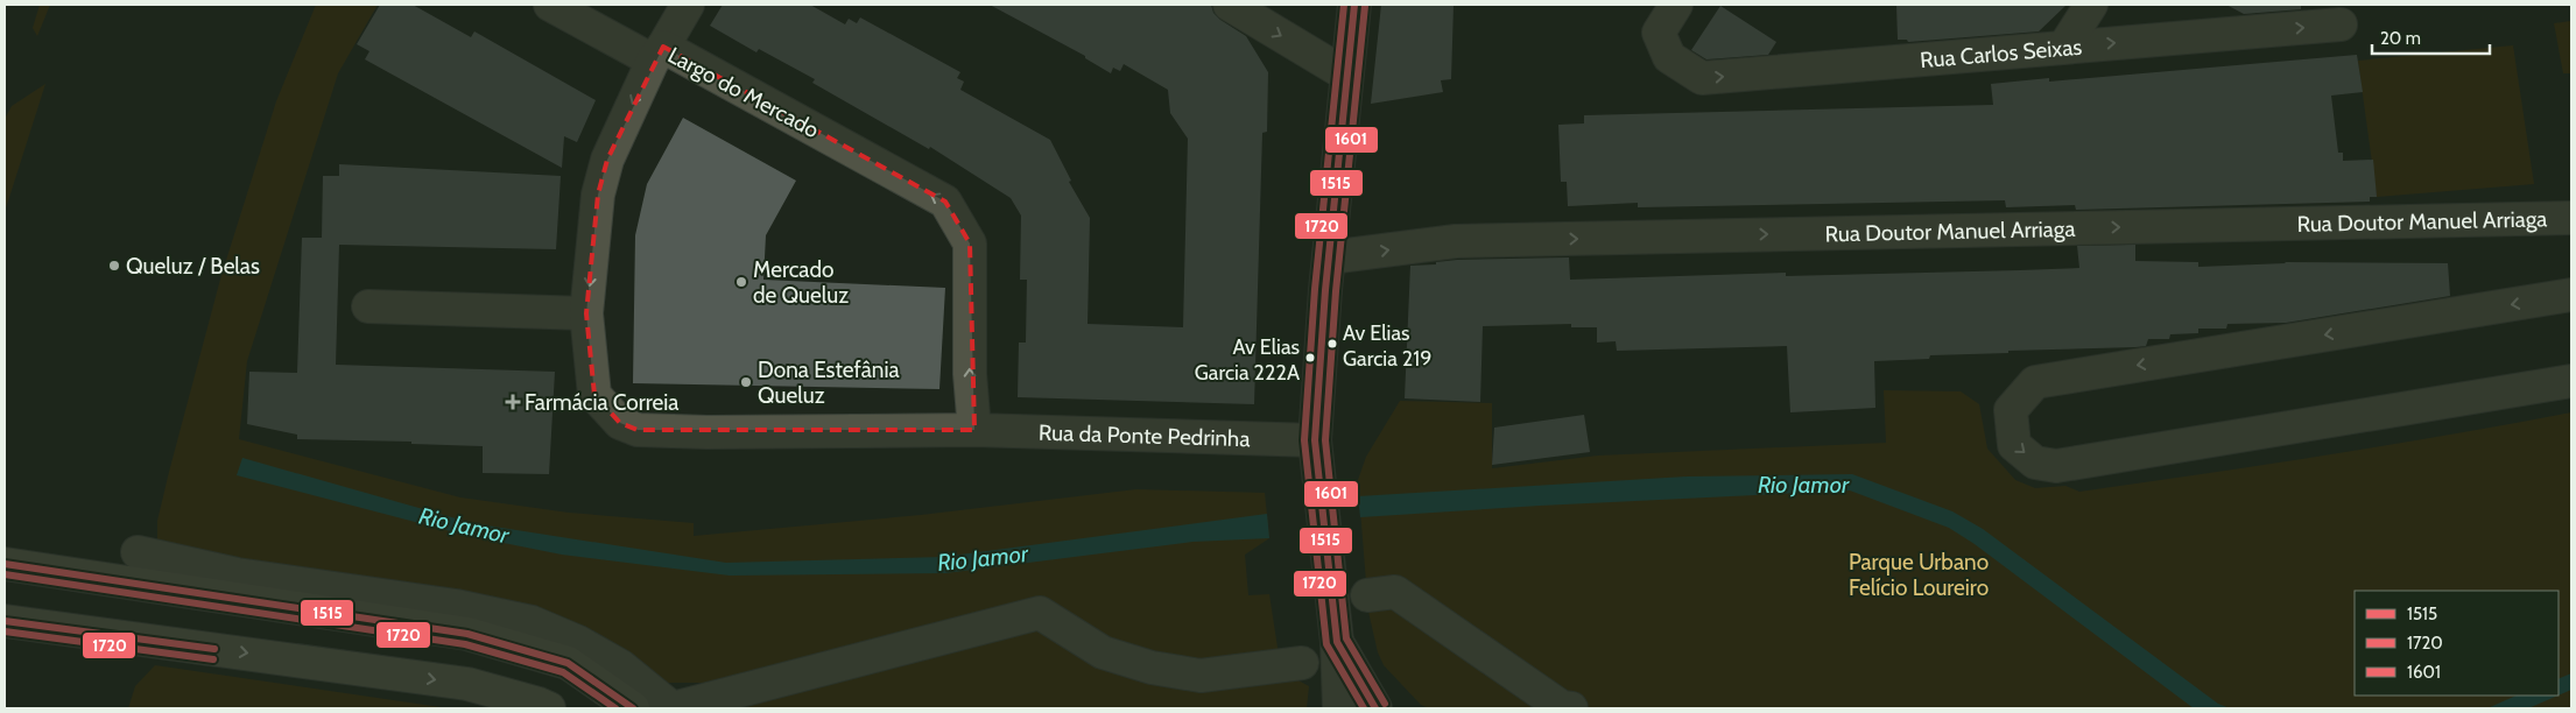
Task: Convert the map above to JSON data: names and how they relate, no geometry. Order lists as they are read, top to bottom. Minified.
{"streets":{"street":["Rua Carlos Seixas","Largo do Mercado","Rua Doutor Manuel Arriaga","Rua da Ponte Pedrinha"]},"crossings":[["Largo do Mercado","Rua da Ponte Pedrinha"]],"one_way":["Rua Carlos Seixas","Rua Doutor Manuel Arriaga"],"water":["Rio Jamor"],"parks":["Parque Urbano Felício Loureiro"],"places":{"other":["Queluz / Belas","Mercado de Queluz","Av Elias Garcia 219","Av Elias Garcia 222A","Dona Estefânia Queluz"],"health":["Farmácia Correia"]},"lines":["transit line 1515","transit line 1720","transit line 1601"],"legend":["1515","1720","1601"],"scale_bar":"20 m"}
